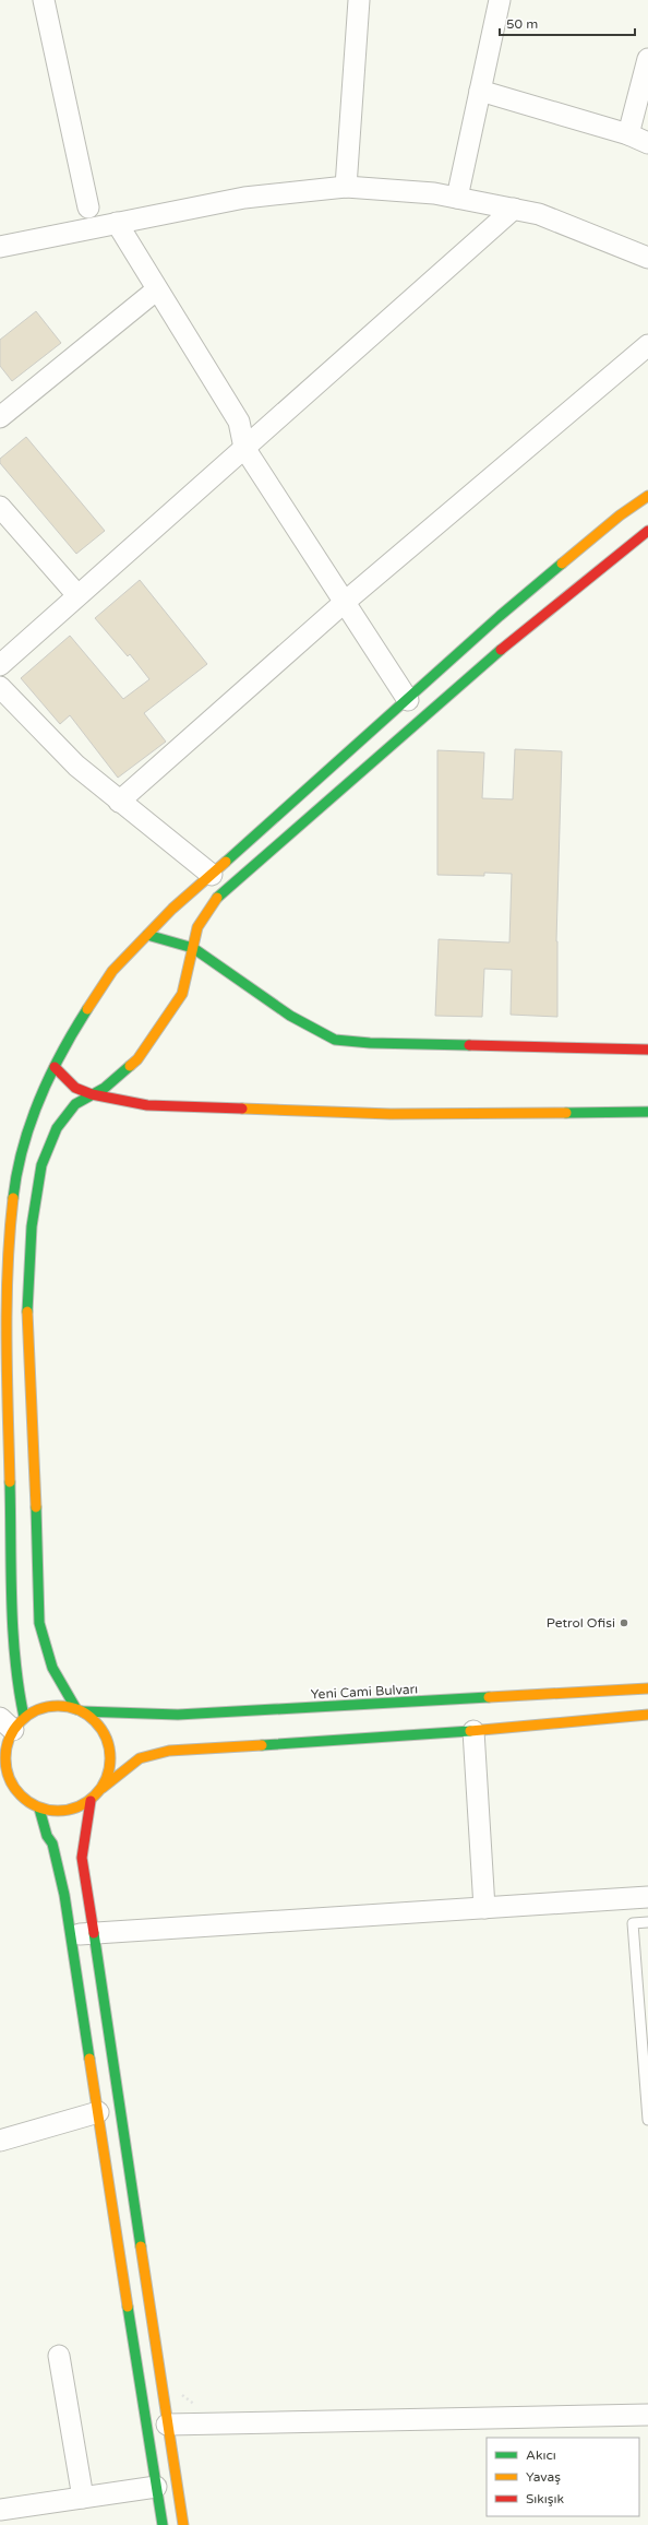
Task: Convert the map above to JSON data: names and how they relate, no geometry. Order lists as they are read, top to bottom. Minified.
{"streets":{"street":["Yeni Cami Bulvarı"]},"places":["Petrol Ofisi"],"legend":["Akıcı","Yavaş","Sıkışık"],"scale_bar":"50 m"}
